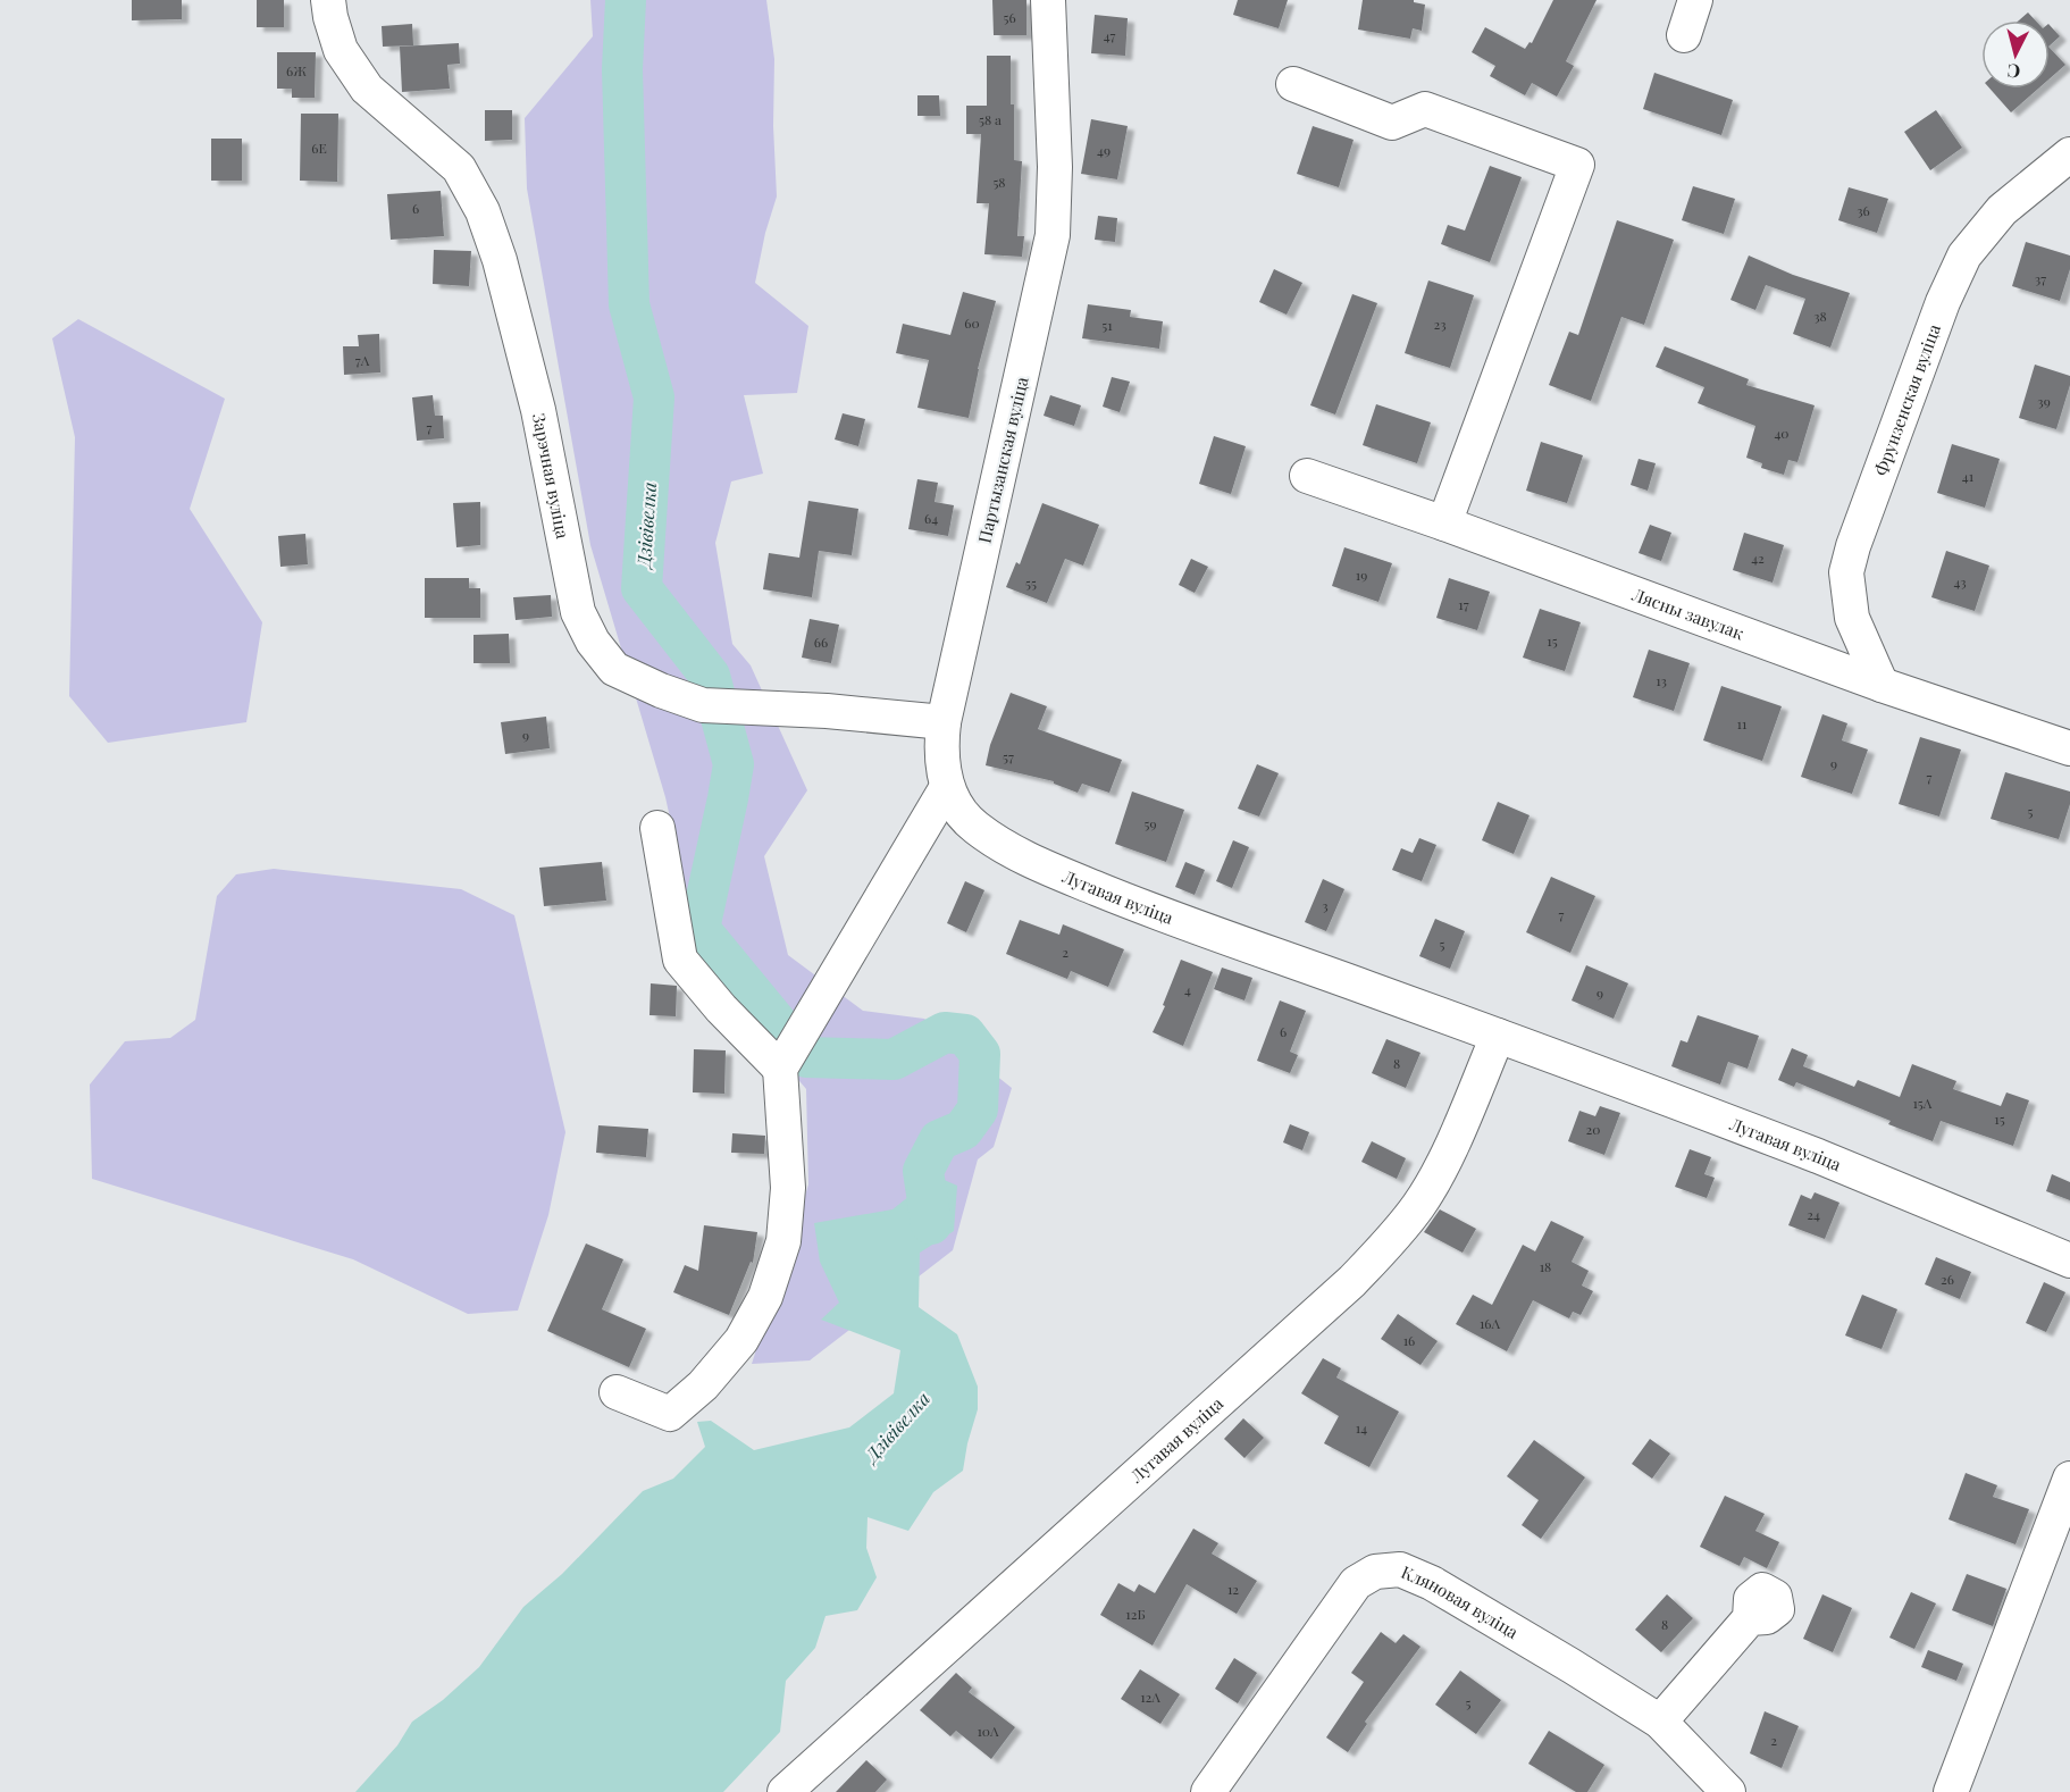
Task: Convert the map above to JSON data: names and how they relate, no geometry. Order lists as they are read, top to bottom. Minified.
{"streets":{"street":["Фрунзенская вуліца","Партызанская вуліца","Зарэчная вуліца","Лясны завулак","Лугавая вуліца","Кляновая вуліца"]},"crossings":[["Фрунзенская вуліца","Лясны завулак"],["Партызанская вуліца","Зарэчная вуліца"],["Партызанская вуліца","Лугавая вуліца"]],"water":["Дзівівелка"],"house_numbers":["56","47","6Ж","58 а","6Е","49","58","6","36","37","38","60","23","51","7А","39","7","40","41","64","42","19","43","55","17","15","66","13","11","9","57","9","7","5","59","3","7","5","2","4","9","6","8","15А","15","20","24","18","26","16А","16","14","12","12Б","8","12А","5","10А","2"],"north":"bottom"}
